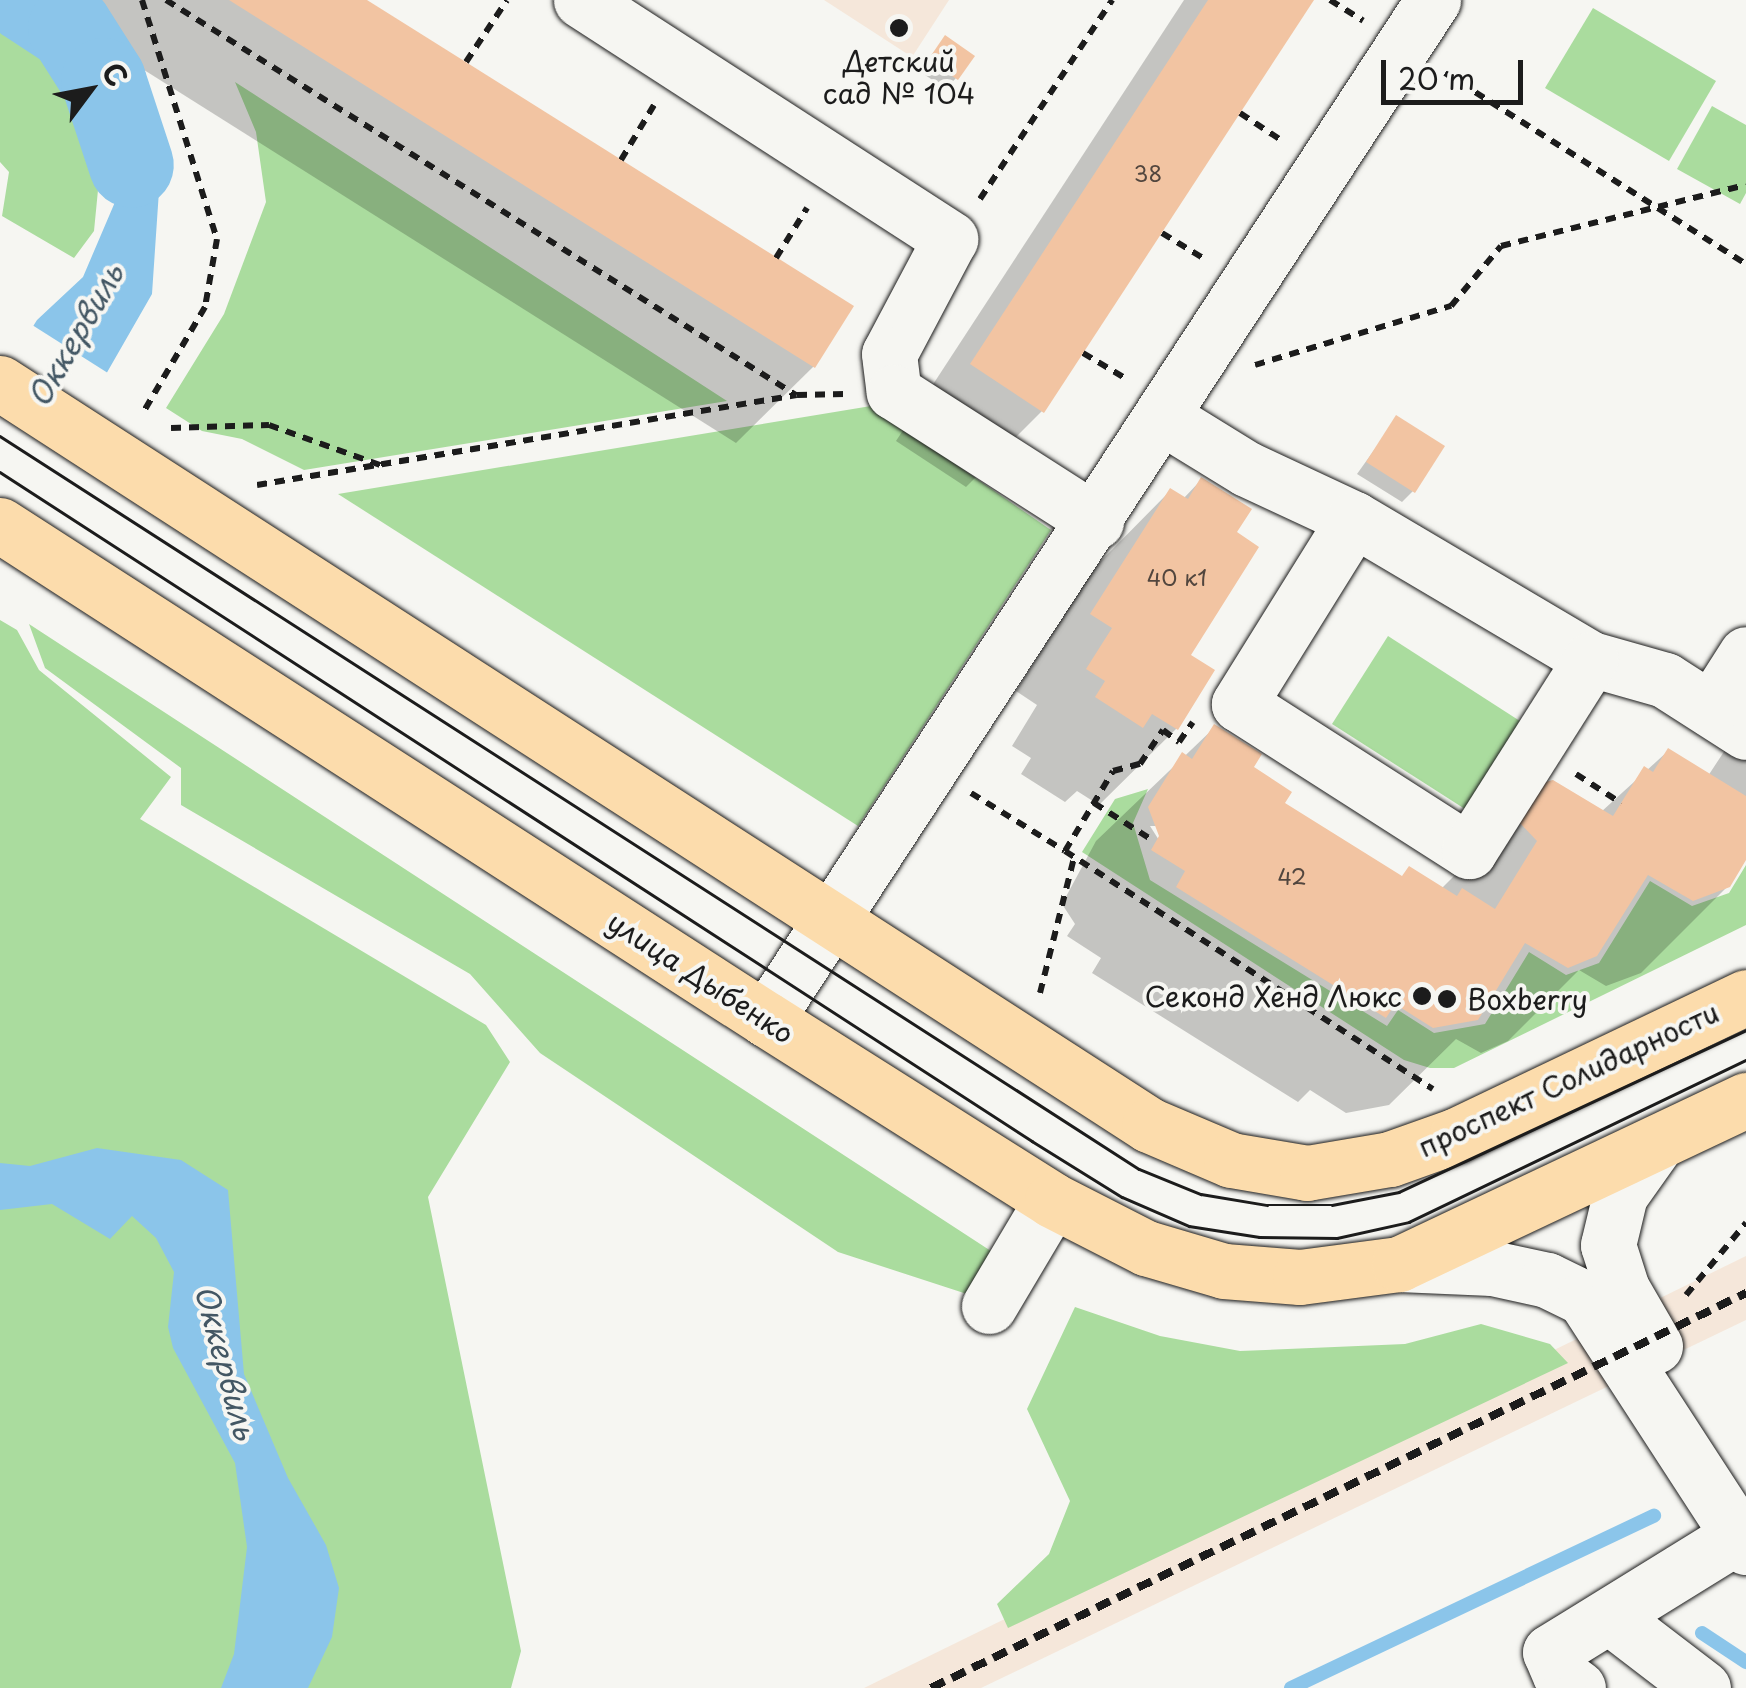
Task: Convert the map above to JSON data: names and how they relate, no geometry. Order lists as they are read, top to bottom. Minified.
{"streets":{"main road":["улица Дыбенко","проспект Солидарности"]},"water":["Оккервиль"],"places":["Детский сад № 104","Секонд Хенд Люкс","Boxberry"],"house_numbers":["38","40 к1","42"],"scale_bar":"20 m","north":"top right"}
